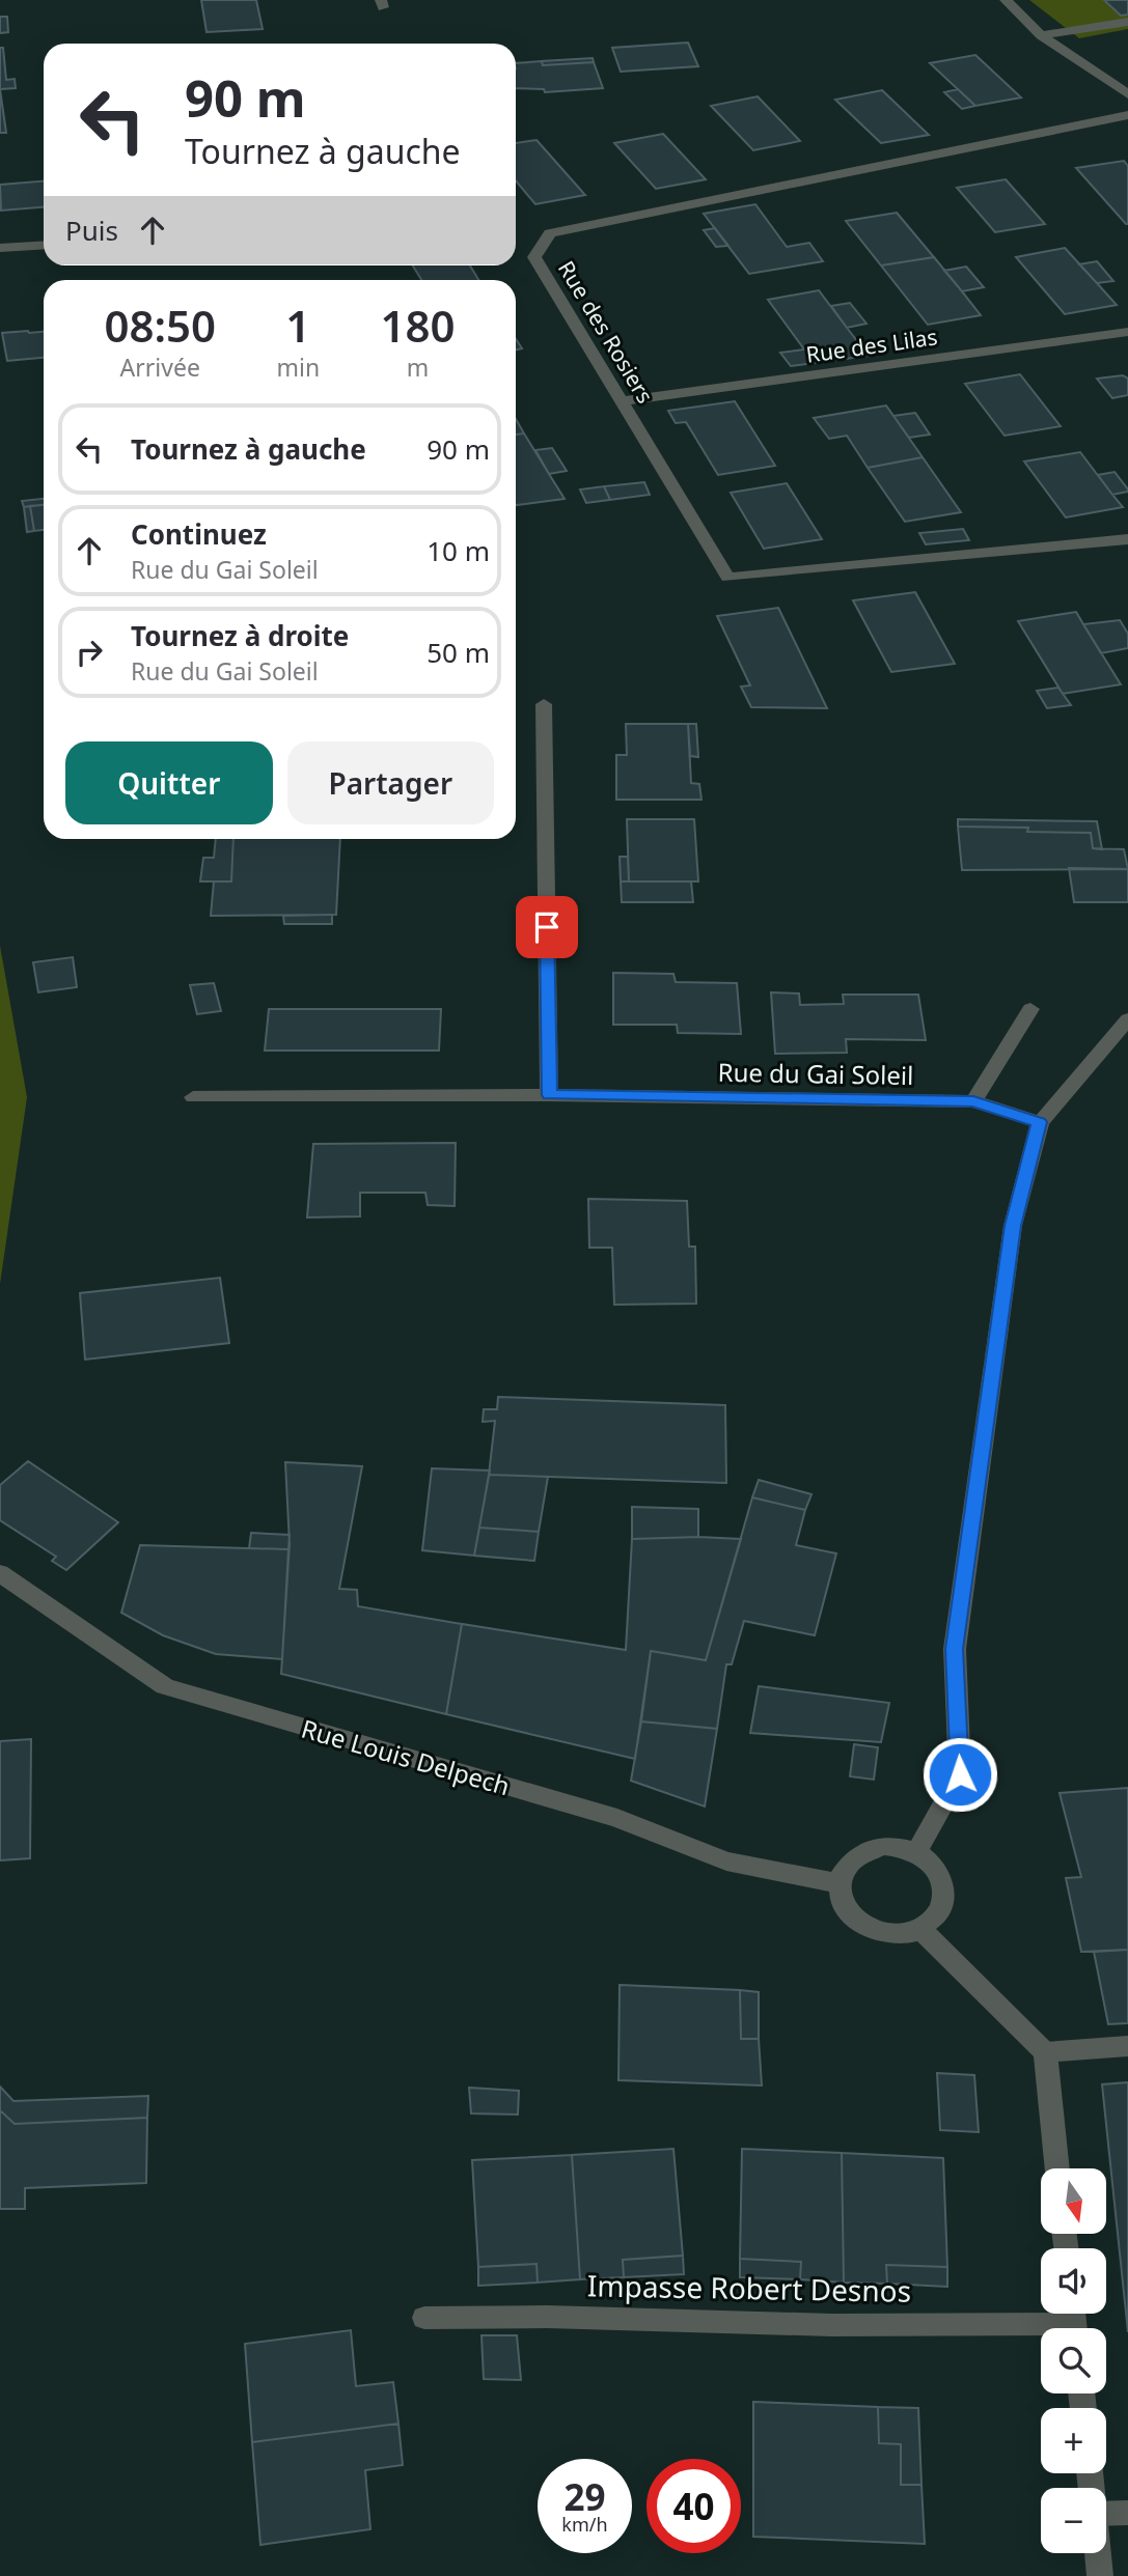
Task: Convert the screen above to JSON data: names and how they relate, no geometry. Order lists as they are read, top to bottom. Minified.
{"streets":{"street":["Rue des Rosiers","Rue des Lilas","Rue du Gai Soleil","Rue Louis Delpech","Impasse Robert Desnos"]},"crossings":[["Rue des Rosiers","Rue des Lilas"]],"north":"bottom","page":{"turn":["90 m","Tournez à gauche"],"then":"Puis","eta":["08:50","Arrivée","1","min","180","m"],"list":[{"name":"Tournez à gauche","value":"90 m"},{"name":"Continuez","note":"Rue du Gai Soleil","value":"10 m"},{"name":"Tournez à droite","note":"Rue du Gai Soleil","value":"50 m"}],"buttons":["Quitter","Partager"],"map_buttons":["+","−"],"speed":"29 km/h","limit":"40"}}
